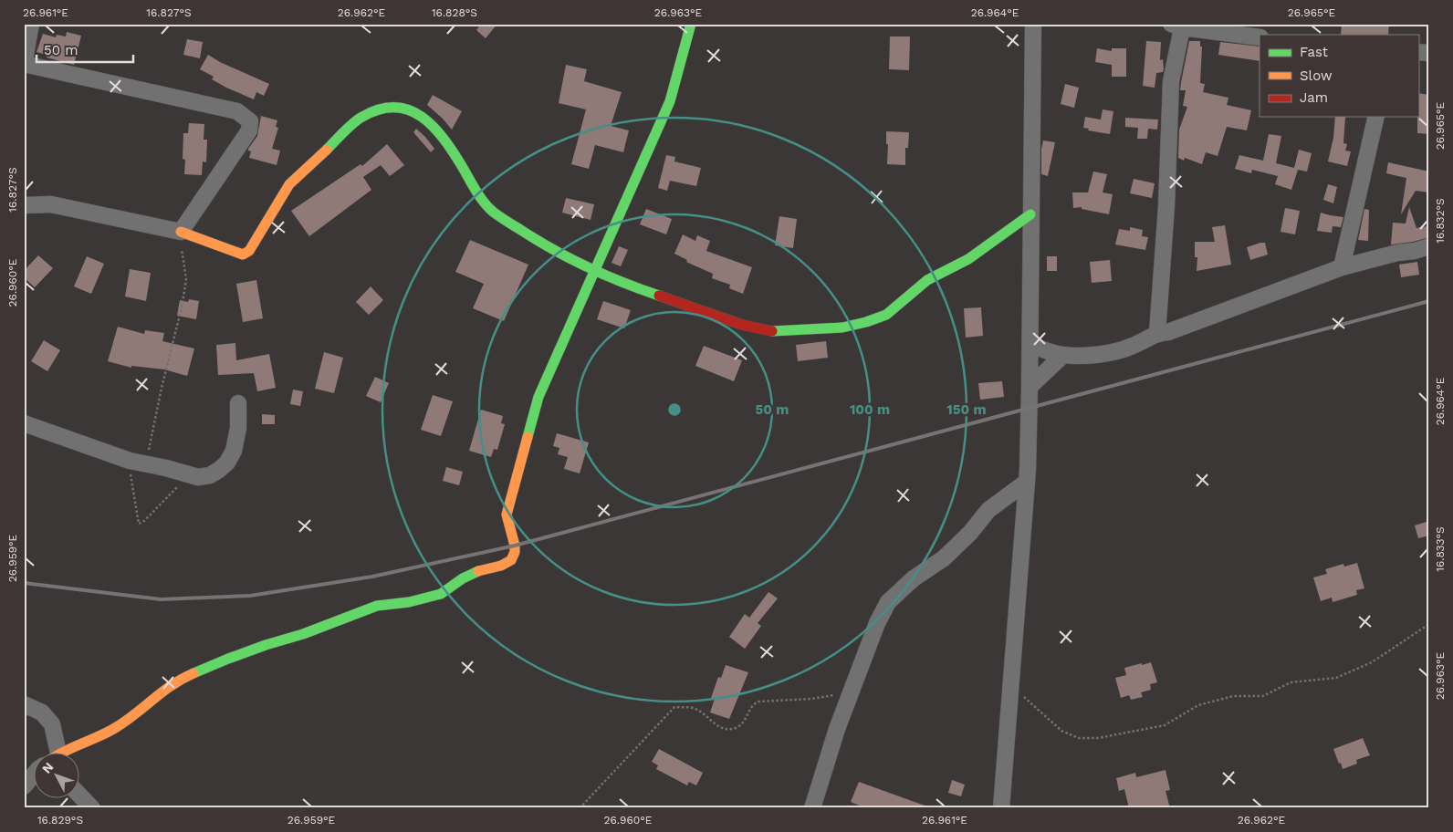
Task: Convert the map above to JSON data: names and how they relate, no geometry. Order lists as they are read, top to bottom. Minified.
{"legend":["Fast","Slow","Jam"],"scale_bar":"50 m","north":"top left","coordinates":["26.961°E","16.827°S","26.962°E","16.828°S","26.963°E","26.964°E","26.965°E","16.832°S","26.960°E","16.833°S","26.959°E","16.829°S"],"rings":["50 m","100 m","150 m"]}
